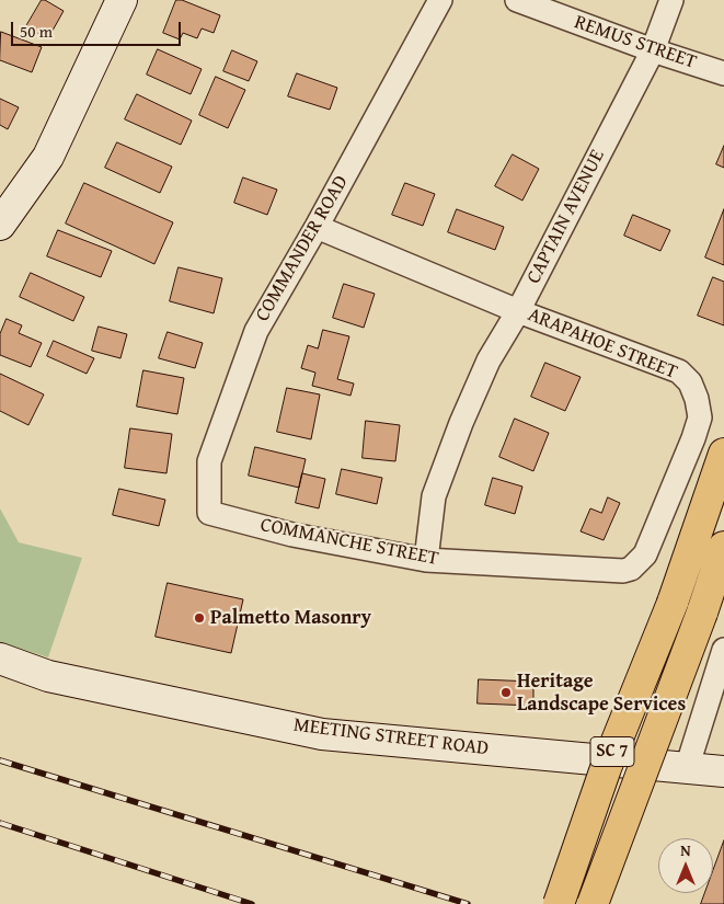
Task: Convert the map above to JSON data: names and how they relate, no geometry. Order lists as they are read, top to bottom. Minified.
{"streets":{"main road":["SC 7"],"street":["REMUS STREET","CAPTAIN AVENUE","COMMANDER ROAD","ARAPAHOE STREET","COMMANCHE STREET","MEETING STREET ROAD"]},"crossings":[["REMUS STREET","CAPTAIN AVENUE"],["CAPTAIN AVENUE","ARAPAHOE STREET"],["CAPTAIN AVENUE","COMMANCHE STREET"],["COMMANDER ROAD","ARAPAHOE STREET"],["COMMANDER ROAD","COMMANCHE STREET"],["ARAPAHOE STREET","COMMANCHE STREET"]],"places":["Palmetto Masonry","Heritage Landscape Services"],"scale_bar":"50 m","north":"top"}
